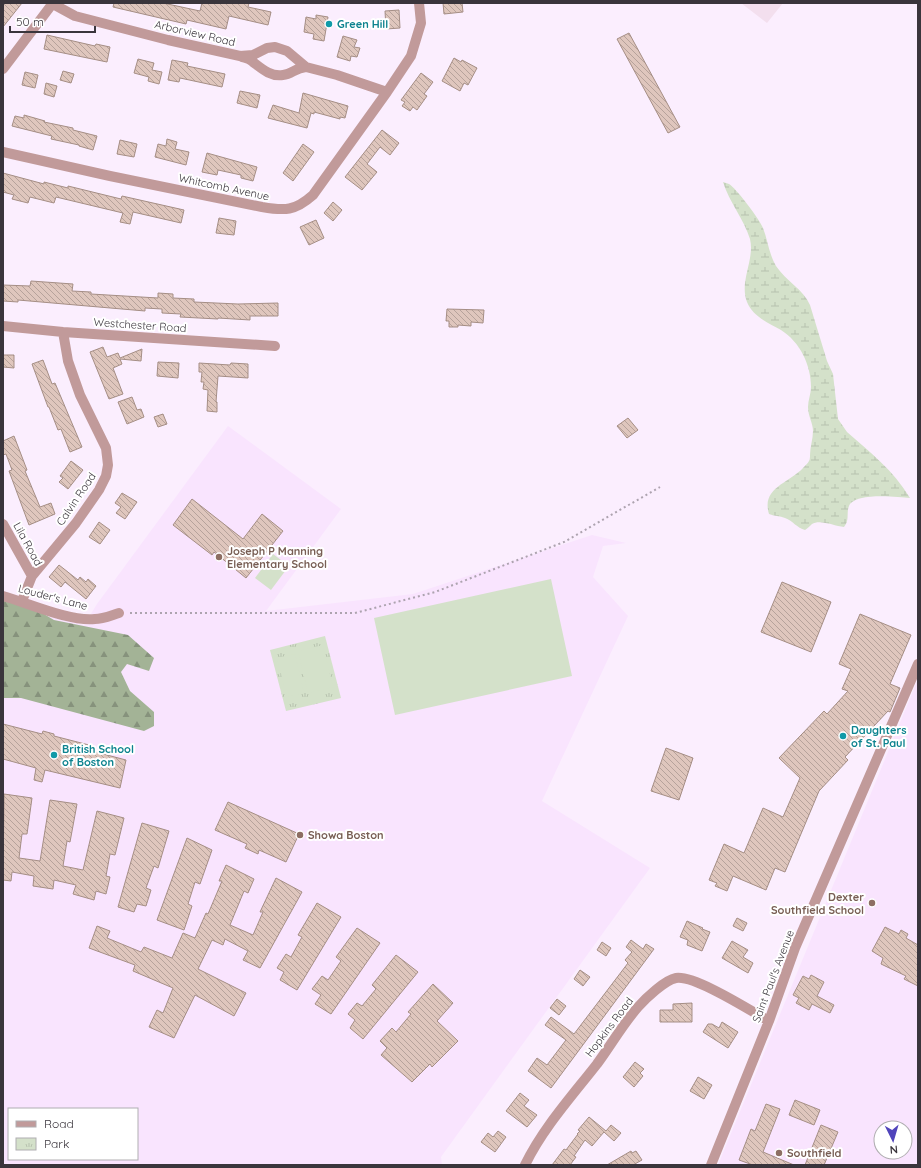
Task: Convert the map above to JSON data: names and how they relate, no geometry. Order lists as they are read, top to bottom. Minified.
{"streets":{"street":["Arborview Road","Whitcomb Avenue","Westchester Road","Calvin Road","Lila Road","Louder's Lane","Saint Paul's Avenue","Hopkins Road"]},"crossings":[["Arborview Road","Whitcomb Avenue"],["Westchester Road","Calvin Road"],["Calvin Road","Lila Road"],["Calvin Road","Louder's Lane"],["Saint Paul's Avenue","Hopkins Road"]],"places":["Green Hill","Joseph P Manning Elementary School","Daughters of St. Paul","British School of Boston","Showa Boston","Dexter Southfield School","Southfield"],"legend":["Road","Park"],"scale_bar":"50 m","north":"bottom"}
